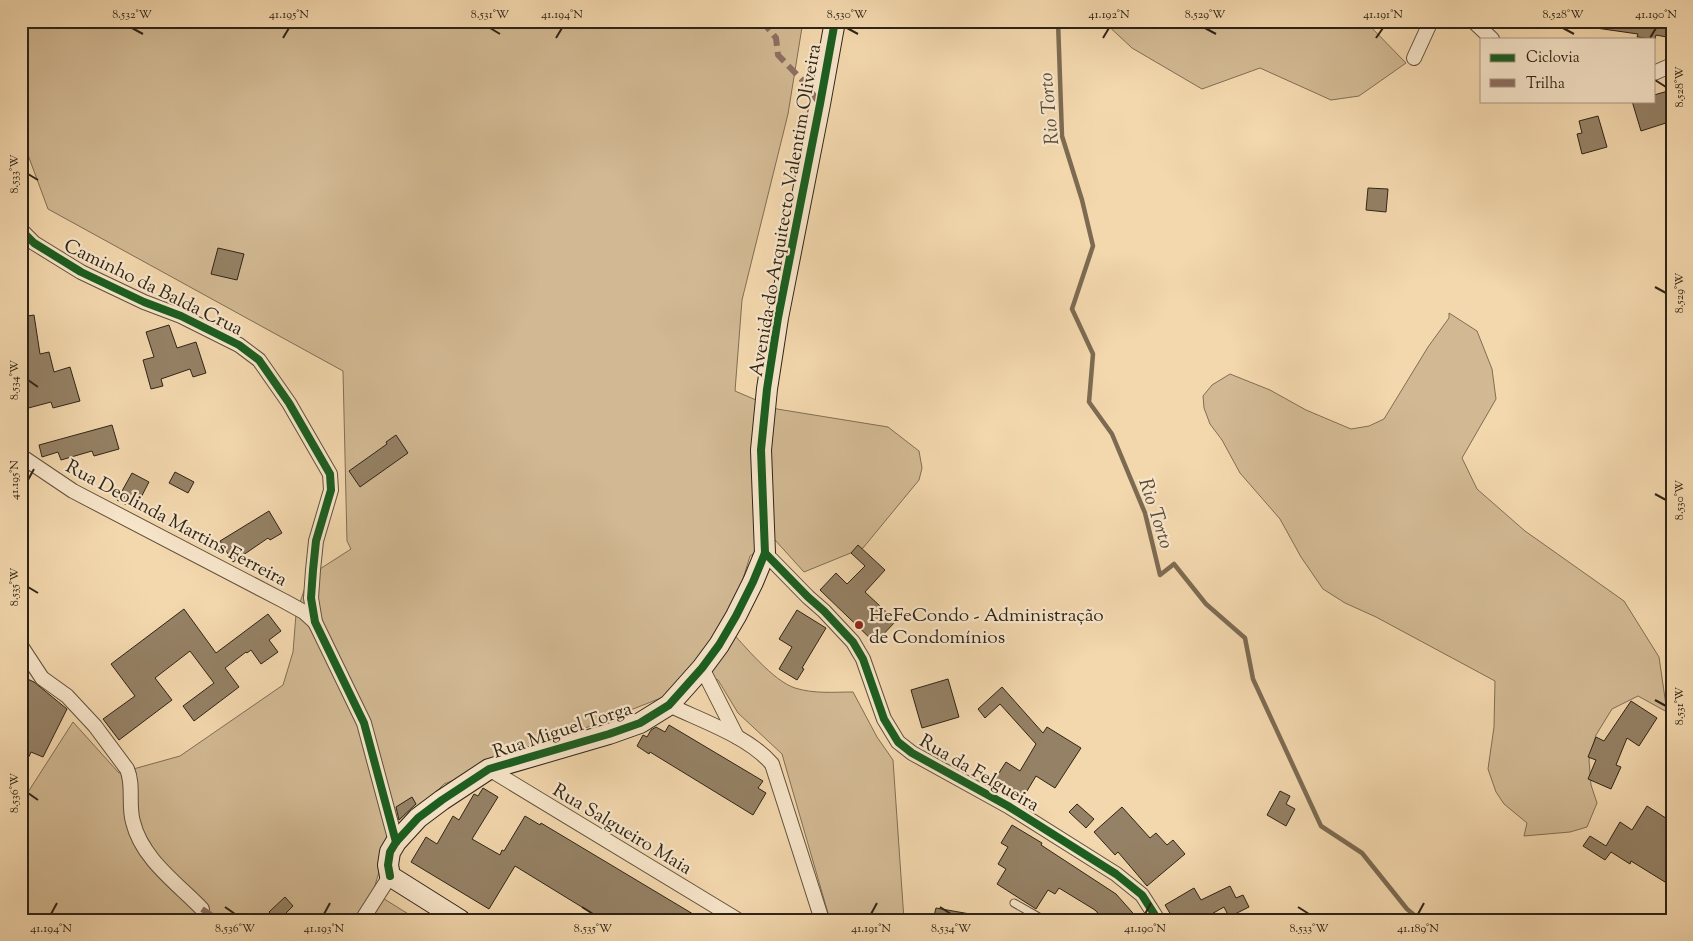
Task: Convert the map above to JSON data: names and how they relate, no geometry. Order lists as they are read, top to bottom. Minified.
{"streets":{"street":["Avenida do Arquitecto Valentim Oliveira","Caminho da Balda Crua","Rua Deolinda Martins Ferreira","Rua Miguel Torga","Rua da Felgueira","Rua Salgueiro Maia"]},"crossings":[["Avenida do Arquitecto Valentim Oliveira","Rua Miguel Torga"],["Avenida do Arquitecto Valentim Oliveira","Rua da Felgueira"],["Caminho da Balda Crua","Rua Deolinda Martins Ferreira"],["Caminho da Balda Crua","Rua Miguel Torga"],["Rua Miguel Torga","Rua Salgueiro Maia"]],"water":["Rio Torto"],"places":["HeFeCondo - Administração de Condomínios"],"legend":["Ciclovia","Trilha"],"coordinates":["8.532°W","41.195°N","8.531°W","41.194°N","8.530°W","41.192°N","8.529°W","41.191°N","8.528°W","41.190°N","8.533°W","8.534°W","8.535°W","8.536°W","41.193°N","41.189°N"]}
